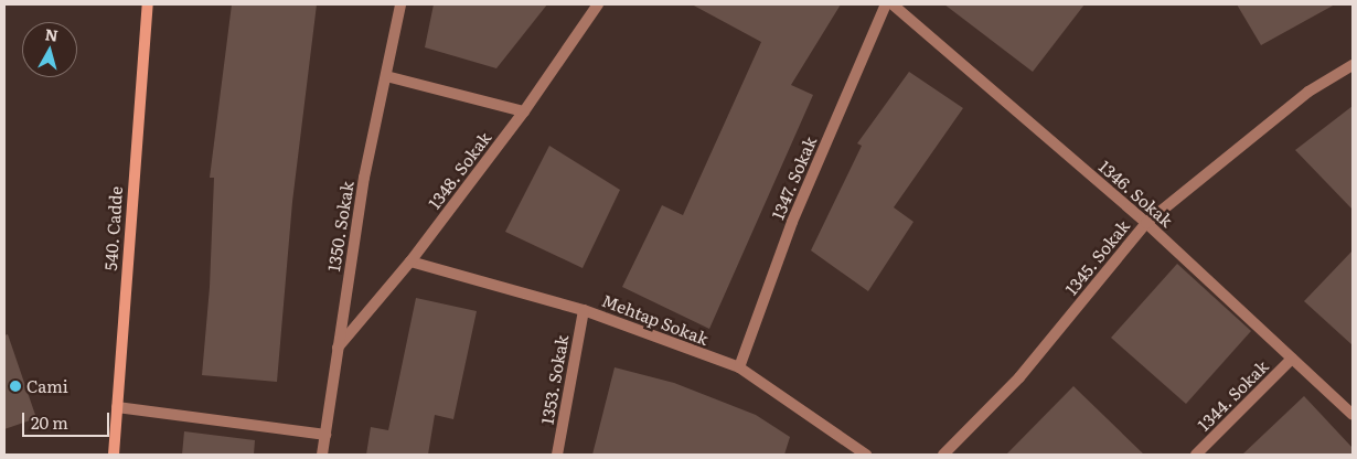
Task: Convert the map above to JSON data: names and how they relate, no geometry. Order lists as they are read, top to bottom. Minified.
{"streets":{"street":["1348. Sokak","1347. Sokak","1346. Sokak","1350. Sokak","540. Cadde","1345. Sokak","Mehtap Sokak","1353. Sokak","1344. Sokak"]},"crossings":[["1348. Sokak","1350. Sokak"],["1348. Sokak","Mehtap Sokak"],["1347. Sokak","Mehtap Sokak"],["1346. Sokak","1345. Sokak"],["1346. Sokak","1344. Sokak"],["Mehtap Sokak","1353. Sokak"]],"places":["Cami"],"scale_bar":"20 m","north":"top"}
